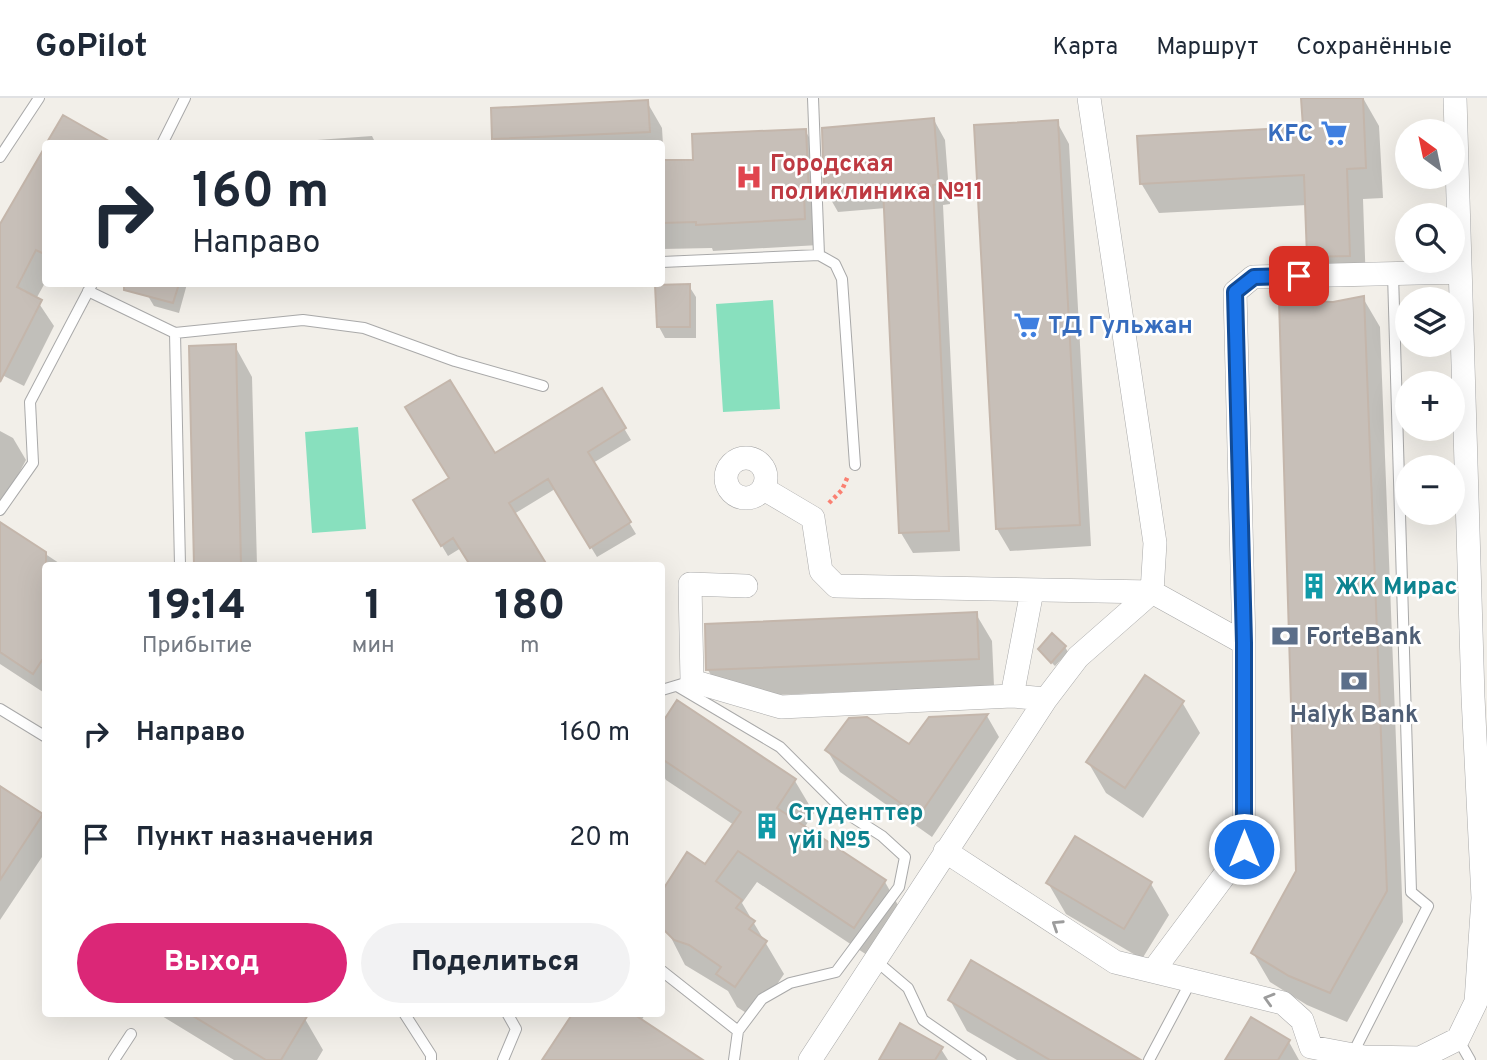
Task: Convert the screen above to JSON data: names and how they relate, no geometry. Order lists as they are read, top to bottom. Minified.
{"places":{"supermarket":["KFC","ТД Гульжан"],"hospital":["Городская поликлиника №11"],"building":["ЖК Мирас","Студенттер үйі №5"],"bank":["ForteBank","Halyk Bank"]},"north":"top left","page":{"header":"GoPilot","nav":["Карта","Маршрут","Сохранённые"],"map_buttons":["+","−"],"turn":["160 m","Направо"],"eta":["19:14","Прибытие","1","мин","180","m"],"list":[{"name":"Направо","value":"160 m"},{"name":"Пункт назначения","value":"20 m"}],"buttons":["Выход","Поделиться"]}}
